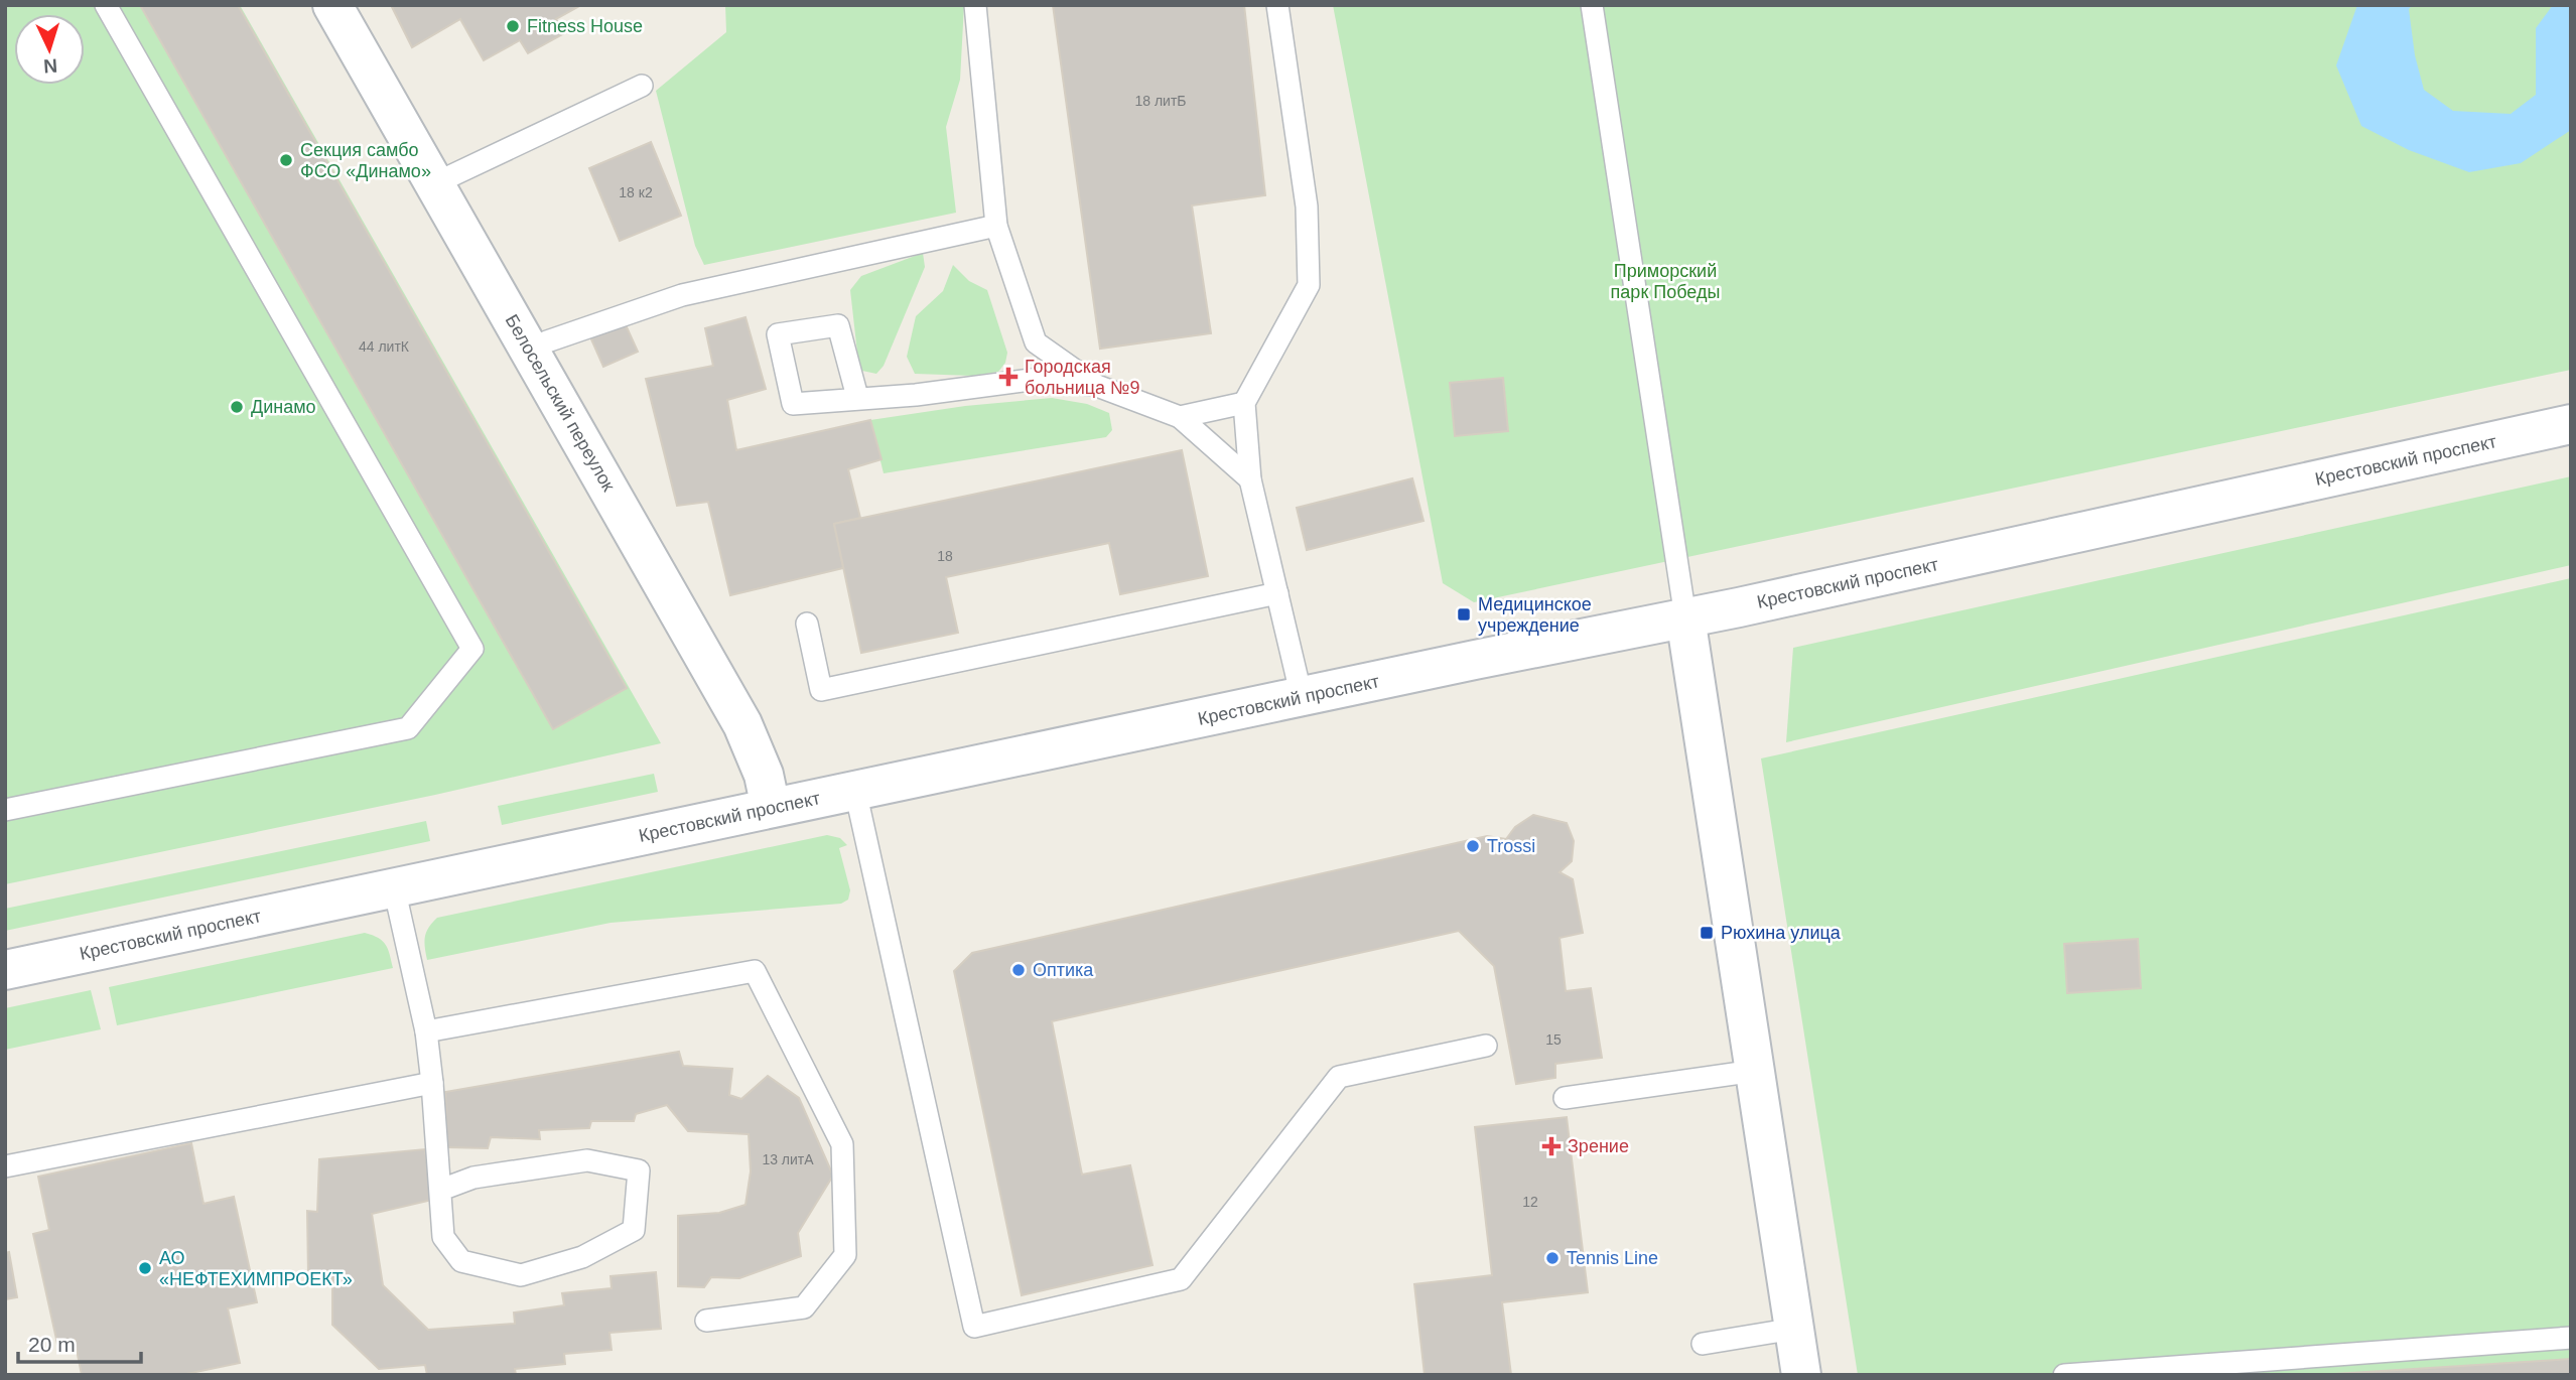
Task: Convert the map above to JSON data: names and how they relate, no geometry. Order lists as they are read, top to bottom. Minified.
{"streets":{"street":["Белосельский переулок","Крестовский проспект"]},"crossings":[["Белосельский переулок","Крестовский проспект"]],"parks":["Приморский парк Победы"],"places":{"other":["Fitness House","Секция самбо ФСО «Динамо»","Динамо","Trossi","Оптика","Tennis Line","АО «НЕФТЕХИМПРОЕКТ»"],"health":["Городская больница №9","Зрение"],"transit":["Медицинское учреждение","Рюхина улица"]},"house_numbers":["18 литБ","18 к2","44 литК","18","15","13 литА","12"],"scale_bar":"20 m","north":"bottom"}
